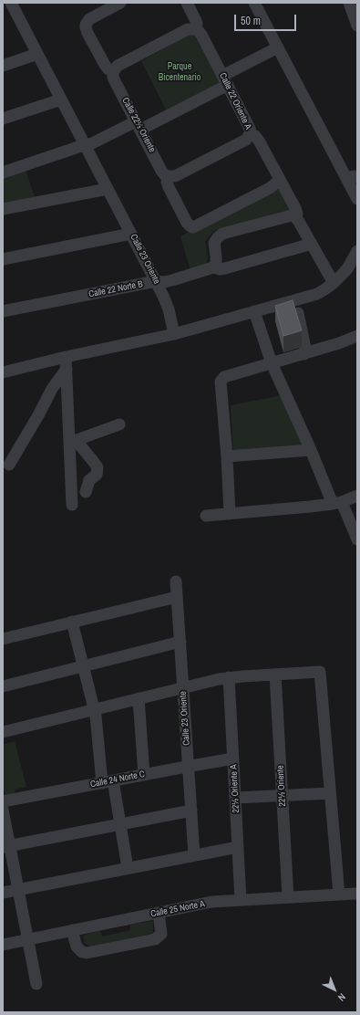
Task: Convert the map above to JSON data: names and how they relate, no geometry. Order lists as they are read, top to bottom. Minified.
{"streets":{"street":["Calle 22 Oriente A","Calle 22½ Oriente","Calle 23 Oriente","Calle 22 Norte B","Calle 24 Norte C","22½ Oriente","22½ Oriente A","Calle 25 Norte A"]},"crossings":[["Calle 22 Oriente A","Calle 22½ Oriente"],["Calle 22 Oriente A","Calle 22 Norte B"],["Calle 23 Oriente","Calle 22 Norte B"],["Calle 23 Oriente","Calle 24 Norte C"],["Calle 24 Norte C","22½ Oriente A"],["22½ Oriente","Calle 25 Norte A"],["22½ Oriente A","Calle 25 Norte A"]],"parks":["Parque Bicentenario"],"scale_bar":"50 m","north":"bottom right"}
